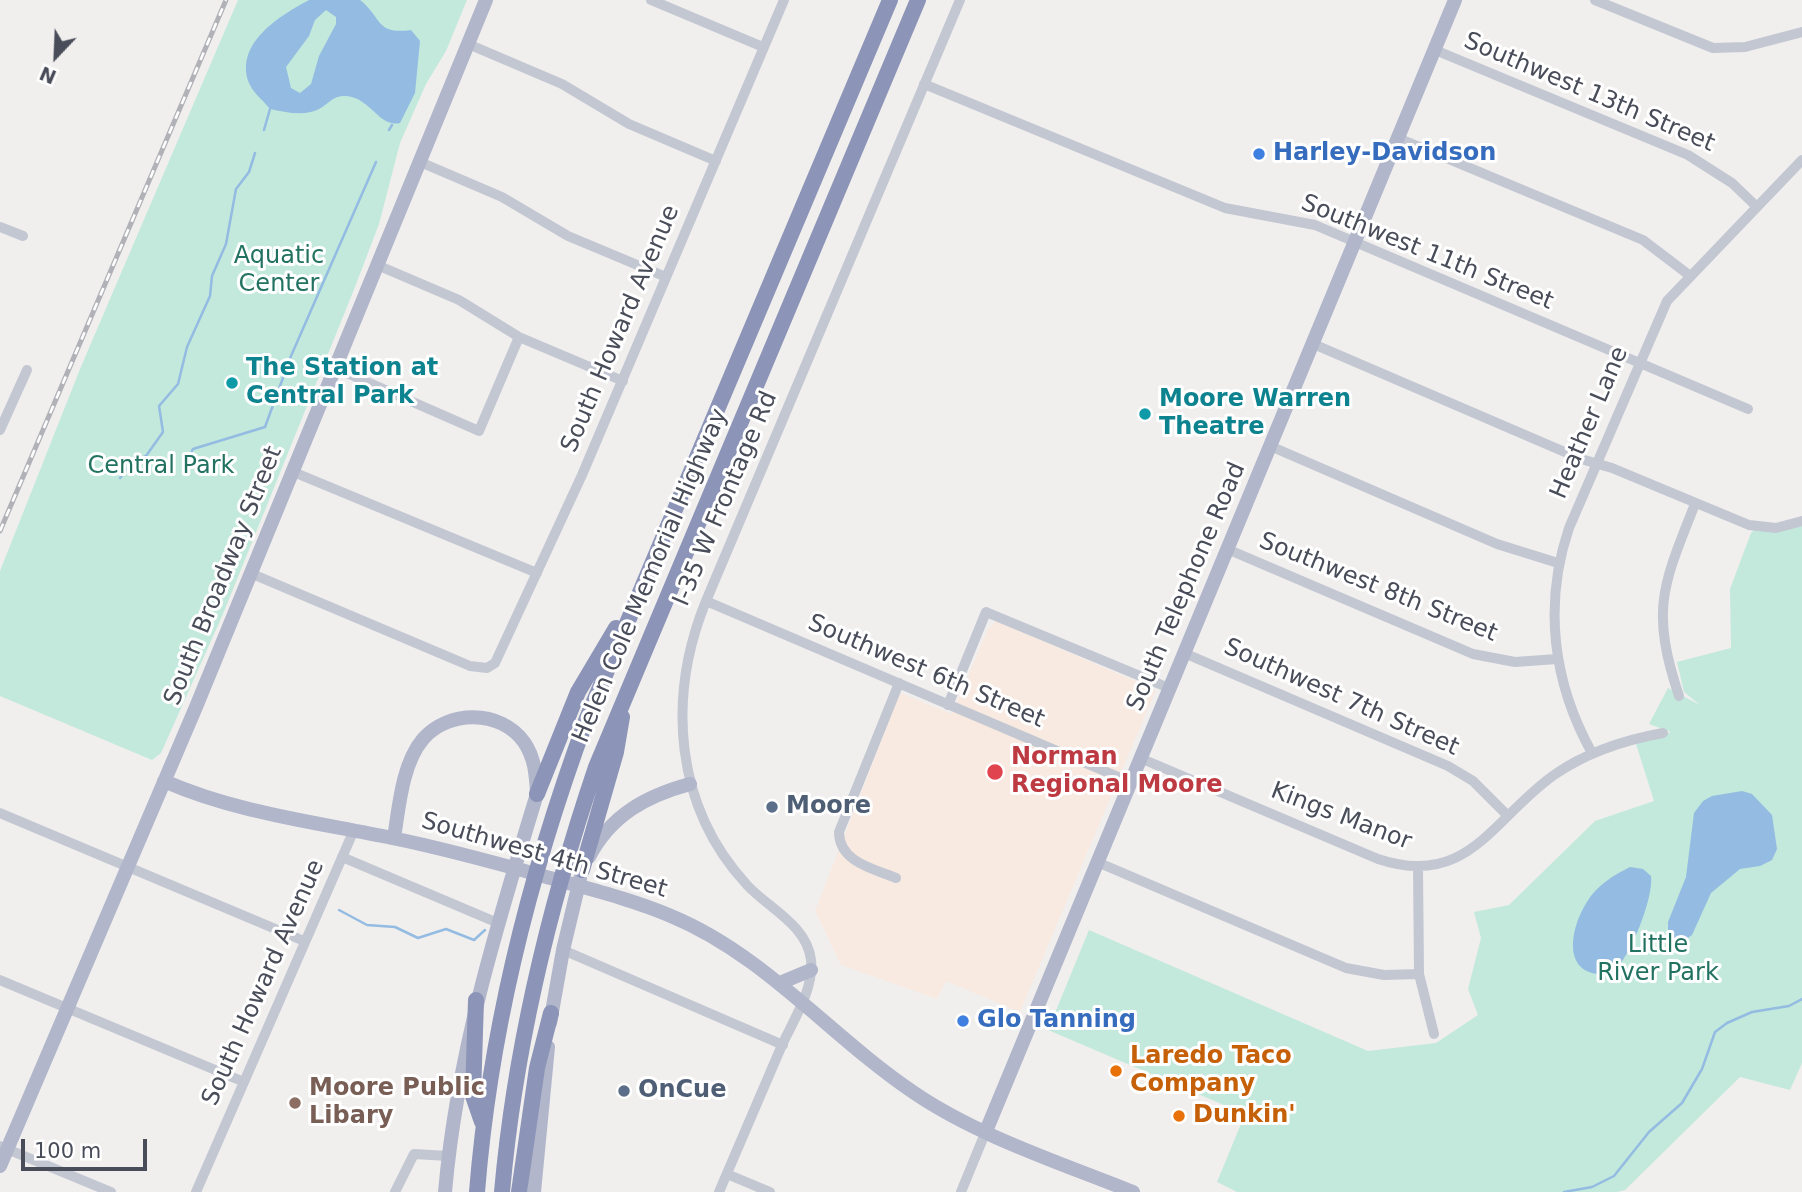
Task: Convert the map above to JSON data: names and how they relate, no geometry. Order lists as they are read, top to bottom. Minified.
{"streets":{"highway":["Helen Cole Memorial Highway"],"main road":["South Broadway Street","South Telephone Road","Southwest 4th Street"],"street":["Southwest 13th Street","Southwest 11th Street","South Howard Avenue","Heather Lane","I-35 W Frontage Rd","Southwest 8th Street","Southwest 6th Street","Southwest 7th Street","Kings Manor"]},"crossings":[["Southwest 13th Street","Heather Lane"],["Southwest 13th Street","South Telephone Road"],["Southwest 11th Street","Heather Lane"],["Southwest 11th Street","I-35 W Frontage Rd"],["Southwest 11th Street","South Telephone Road"],["South Howard Avenue","South Broadway Street"],["South Howard Avenue","Southwest 4th Street"],["Heather Lane","Southwest 8th Street"],["Heather Lane","Kings Manor"],["I-35 W Frontage Rd","Southwest 6th Street"],["South Broadway Street","Southwest 4th Street"],["South Telephone Road","Southwest 8th Street"],["South Telephone Road","Southwest 6th Street"],["South Telephone Road","Southwest 7th Street"],["South Telephone Road","Kings Manor"],["South Telephone Road","Southwest 4th Street"],["Southwest 7th Street","Kings Manor"]],"parks":["Aquatic Center","Central Park","Little River Park"],"places":["Harley-Davidson","The Station at Central Park","Moore Warren Theatre","Norman Regional Moore","Moore","Glo Tanning","Laredo Taco Company","OnCue","Moore Public Libary","Dunkin'"],"scale_bar":"100 m","north":"bottom left"}
